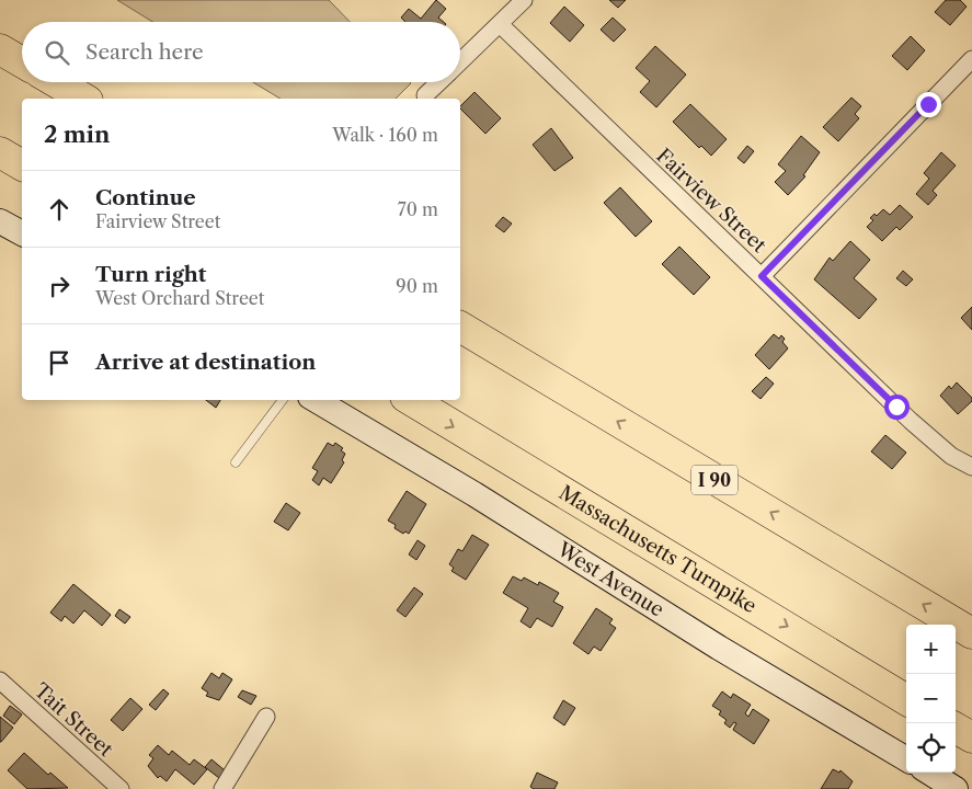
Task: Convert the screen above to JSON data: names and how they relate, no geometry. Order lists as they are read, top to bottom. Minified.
{"streets":{"highway":["I 90","Massachusetts Turnpike"],"main road":["West Avenue"],"street":["Fairview Street","Tait Street"]},"page":{"search":"Search here","heading":["2 min","Walk · 160 m"],"list":[["Continue","Fairview Street","70 m"],["Turn right","West Orchard Street","90 m"],"Arrive at destination"],"map_buttons":["+","−"]}}
